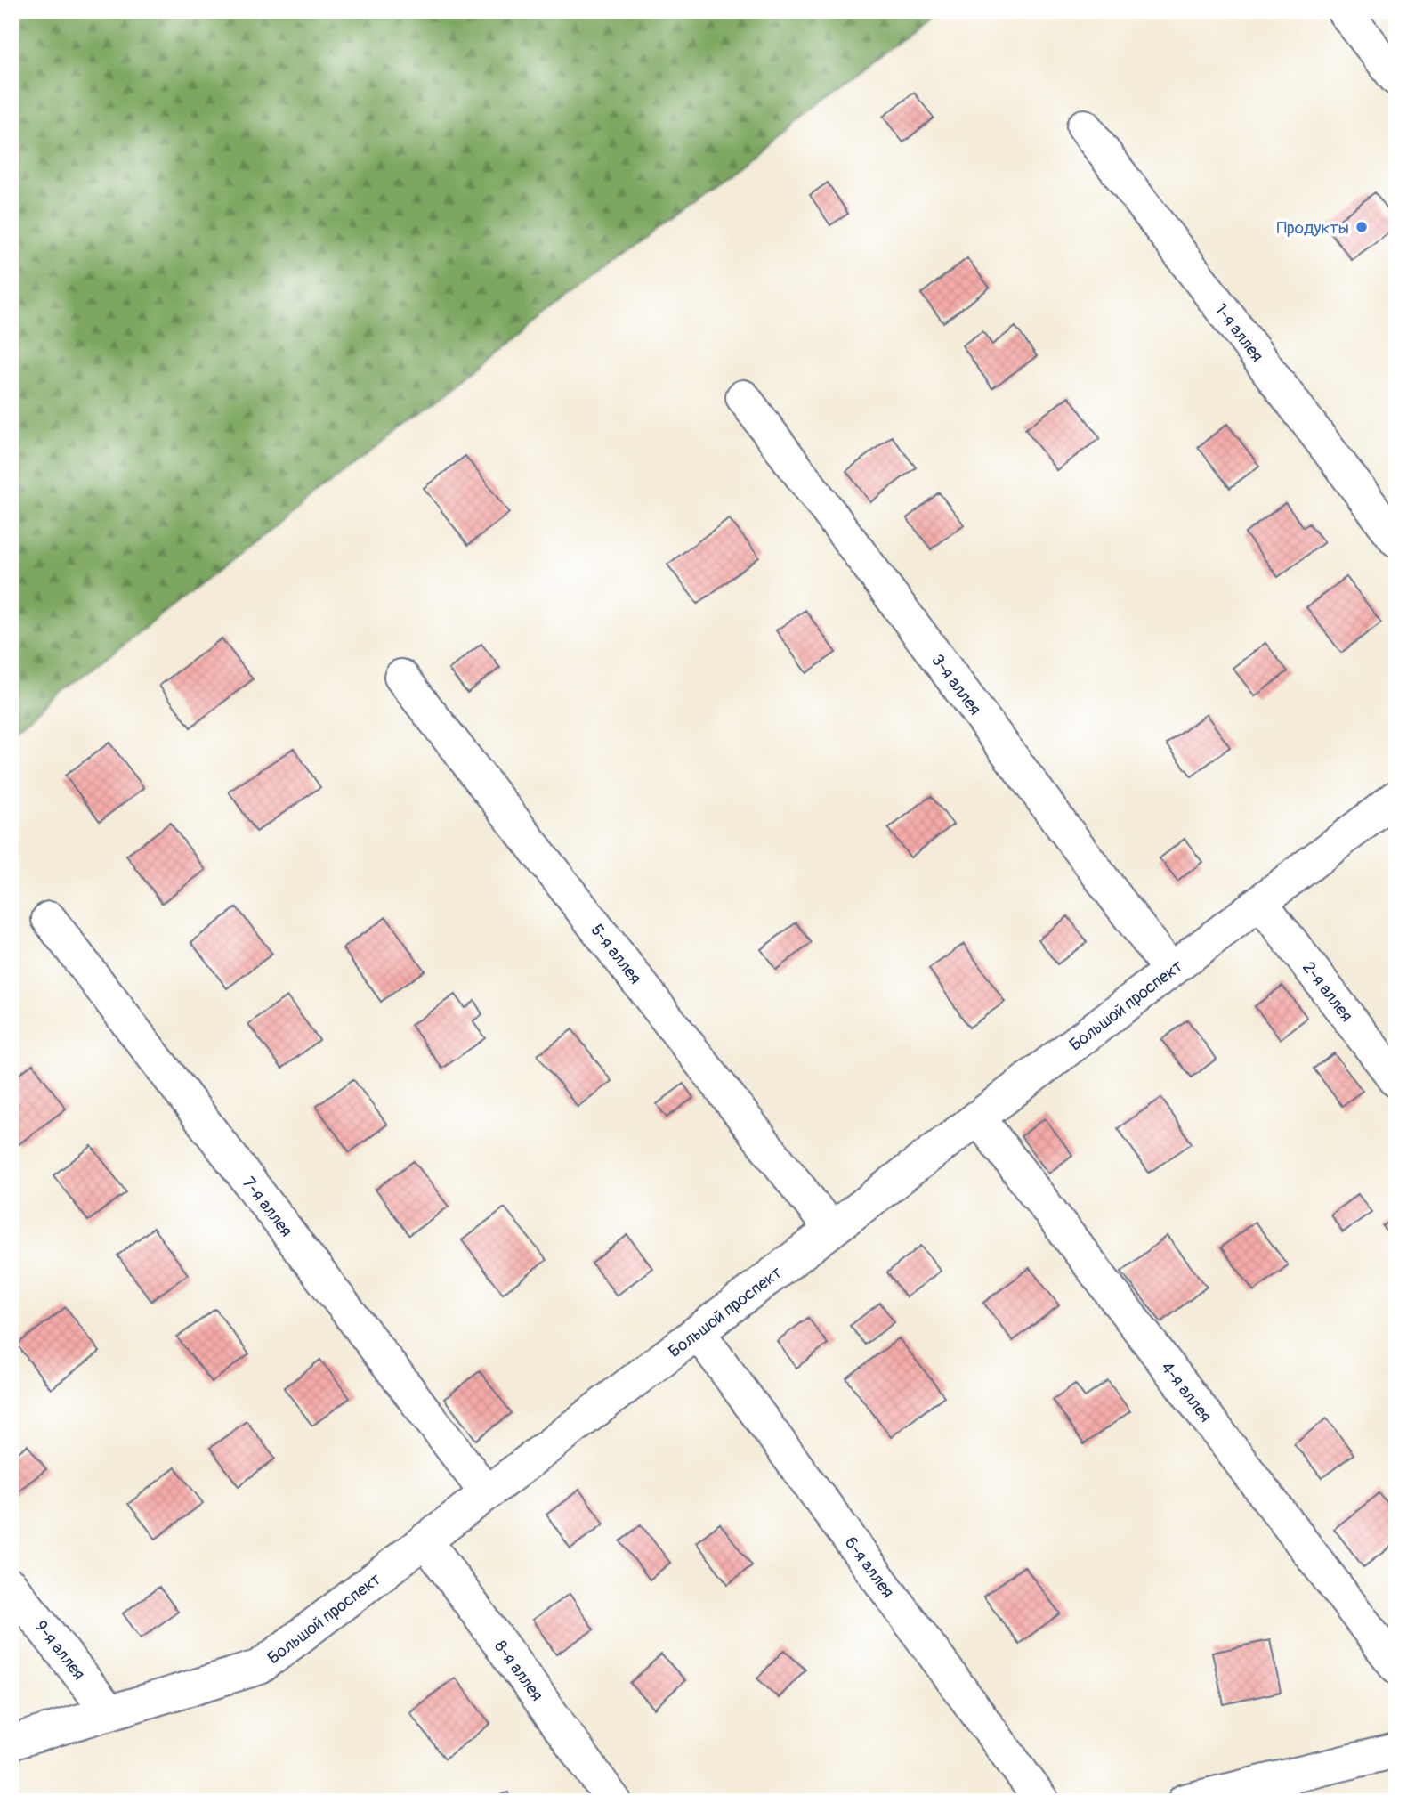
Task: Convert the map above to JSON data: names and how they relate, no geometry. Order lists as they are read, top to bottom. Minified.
{"streets":{"street":["1-я аллея","3-я аллея","5-я аллея","2-я аллея","Большой проспект","7-я аллея","4-я аллея","6-я аллея","9-я аллея","8-я аллея"]},"crossings":[["3-я аллея","Большой проспект"],["5-я аллея","Большой проспект"],["2-я аллея","Большой проспект"],["Большой проспект","7-я аллея"],["Большой проспект","4-я аллея"],["Большой проспект","6-я аллея"],["Большой проспект","9-я аллея"],["Большой проспект","8-я аллея"]],"places":["Продукты"]}
